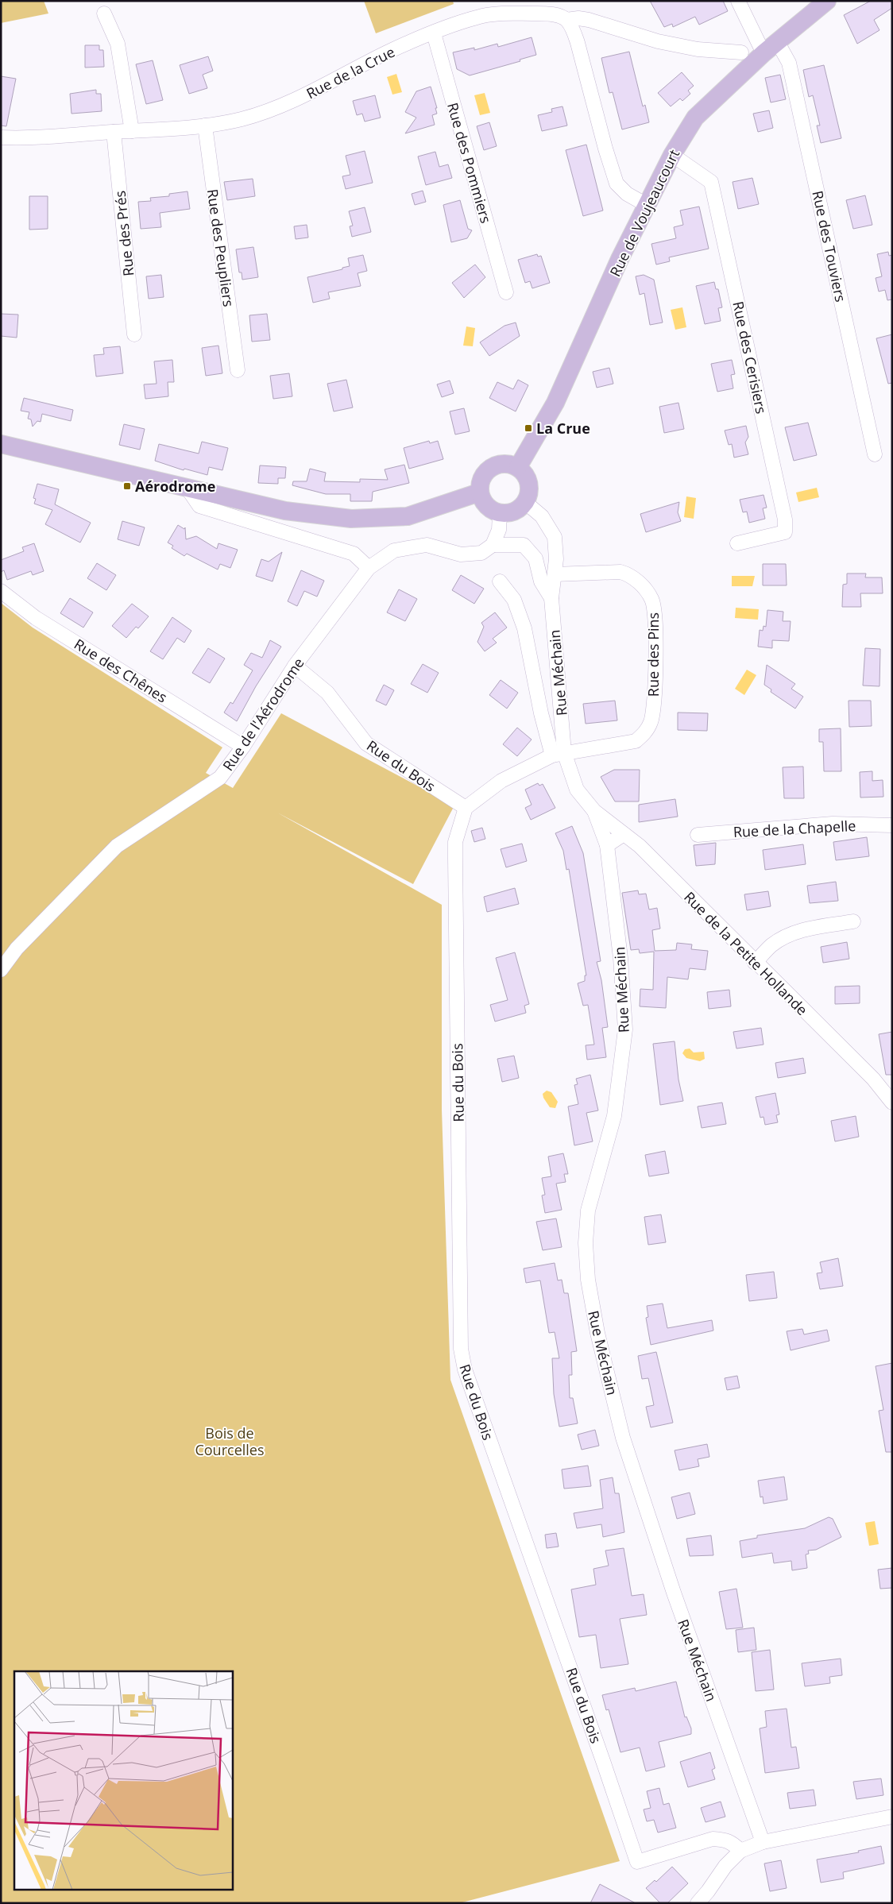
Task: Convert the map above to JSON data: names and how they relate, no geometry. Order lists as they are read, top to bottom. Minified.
{"streets":{"main road":["Rue de Voujeaucourt"],"street":["Rue de la Crue","Rue des Pommiers","Rue des Prés","Rue des Touviers","Rue des Peupliers","Rue des Cerisiers","Rue des Pins","Rue des Chênes","Rue Méchain","Rue de l'Aérodrome","Rue du Bois","Rue de la Chapelle","Rue de la Petite Hollande"]},"crossings":[["Rue de la Crue","Rue des Pommiers"],["Rue de la Crue","Rue des Prés"],["Rue de la Crue","Rue des Peupliers"],["Rue de Voujeaucourt","Rue des Touviers"],["Rue de Voujeaucourt","Rue des Cerisiers"],["Rue de Voujeaucourt","Rue Méchain"],["Rue des Pins","Rue Méchain"],["Rue des Chênes","Rue de l'Aérodrome"],["Rue Méchain","Rue de l'Aérodrome"],["Rue Méchain","Rue de la Petite Hollande"],["Rue de l'Aérodrome","Rue du Bois"]],"parks":["Bois de Courcelles"],"places":{"transit":["La Crue","Aérodrome"]}}
